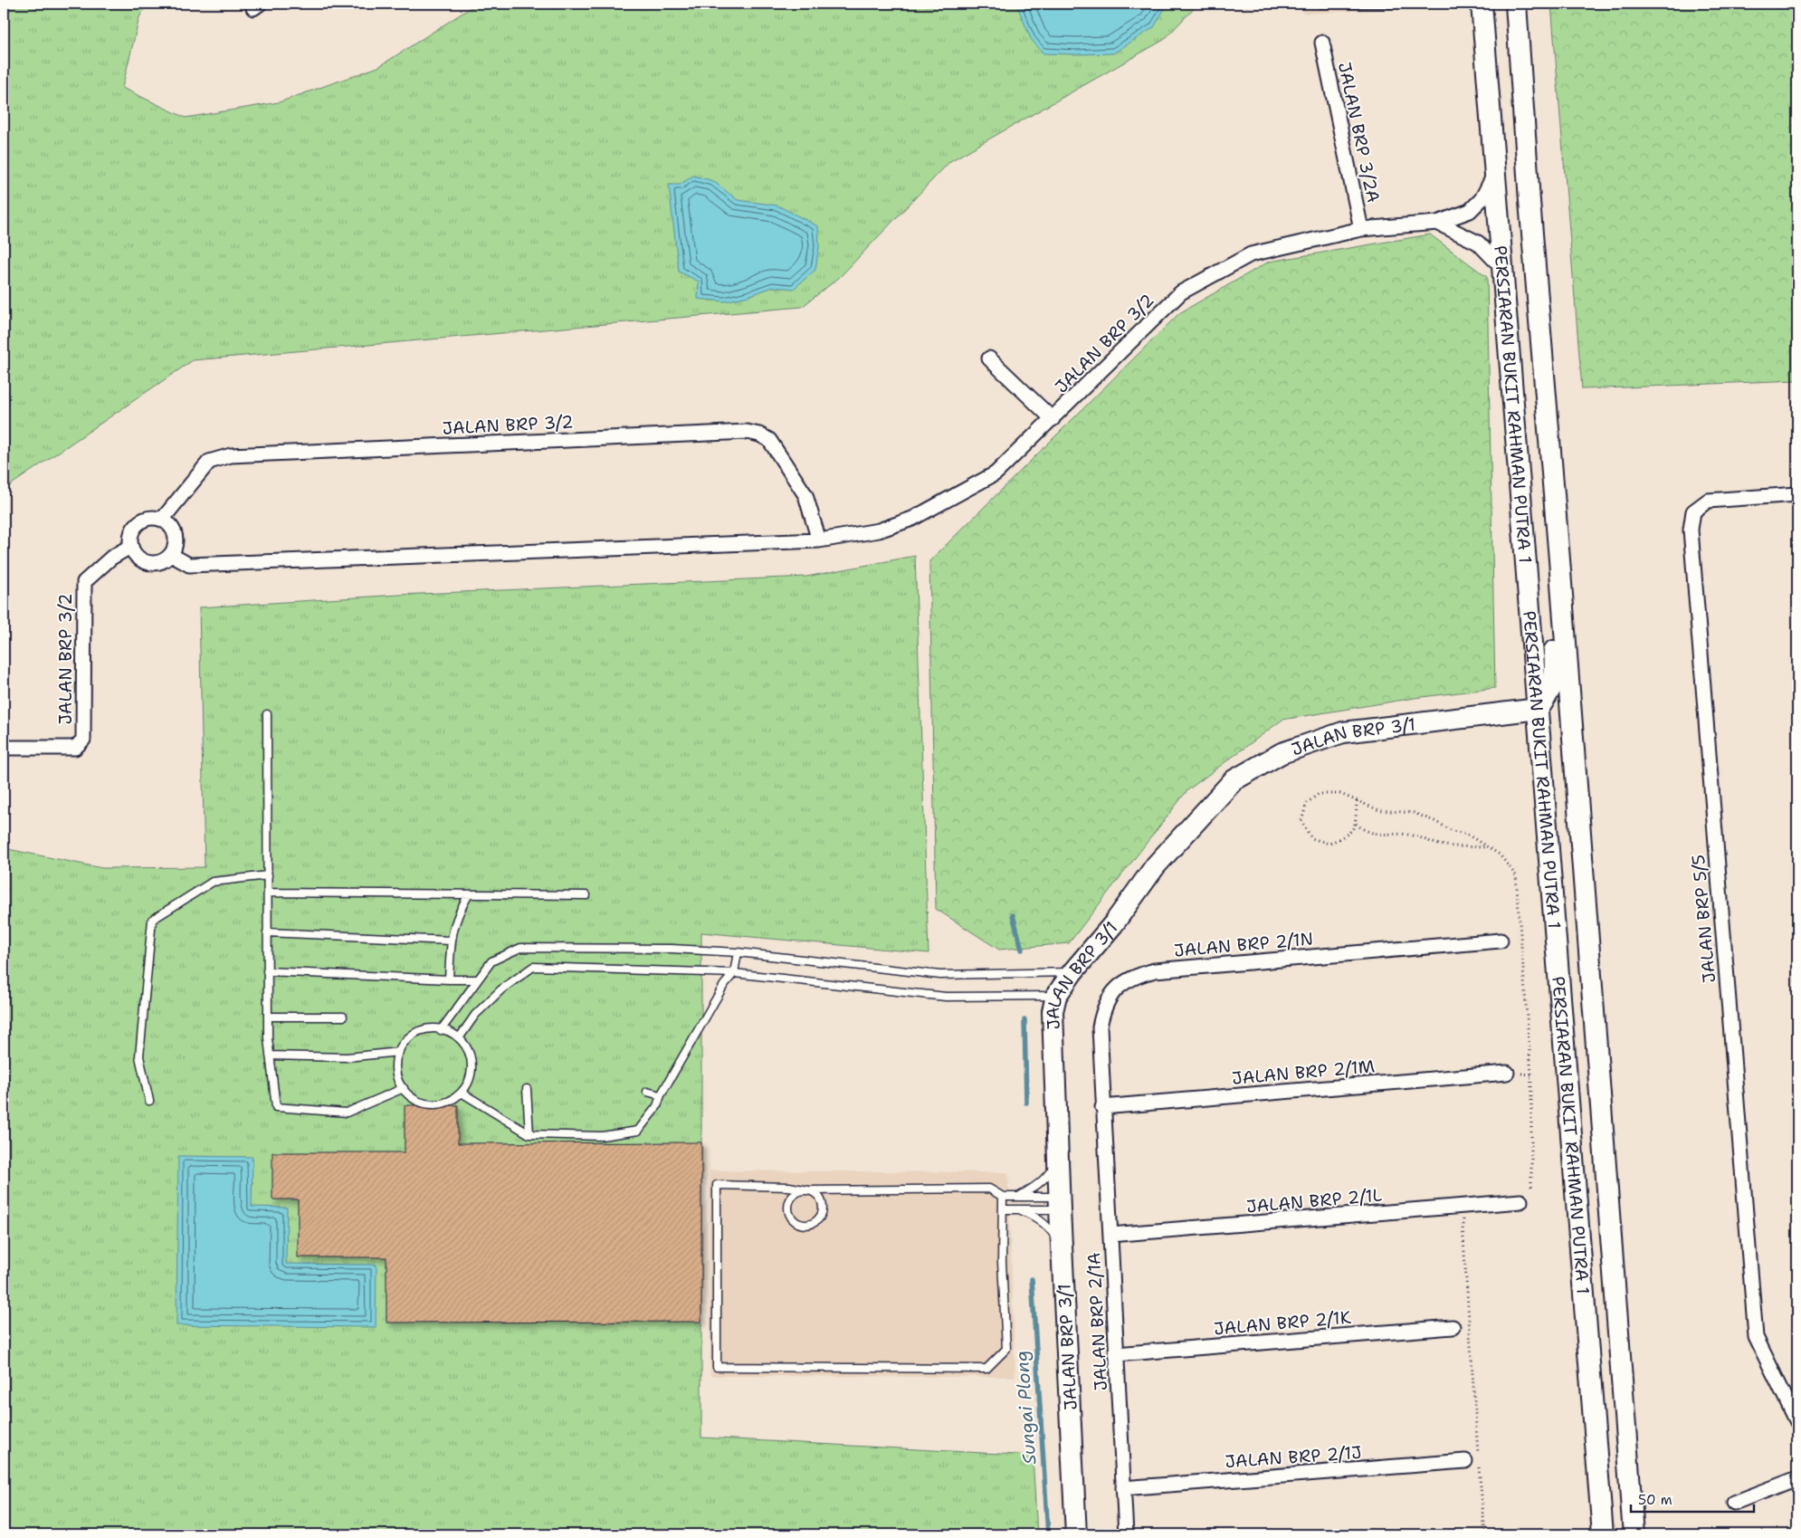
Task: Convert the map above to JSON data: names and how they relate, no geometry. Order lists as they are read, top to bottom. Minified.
{"streets":{"main road":["PERSIARAN BUKIT RAHMAN PUTRA 1","JALAN BRP 3/1"],"street":["JALAN BRP 3/2A","JALAN BRP 3/2","JALAN BRP 5/5","JALAN BRP 2/1N","JALAN BRP 2/1M","JALAN BRP 2/1L","JALAN BRP 2/1A","JALAN BRP 2/1K","JALAN BRP 2/1J"]},"crossings":[["JALAN BRP 3/2A","JALAN BRP 3/2"],["JALAN BRP 3/2","PERSIARAN BUKIT RAHMAN PUTRA 1"],["PERSIARAN BUKIT RAHMAN PUTRA 1","JALAN BRP 3/1"],["JALAN BRP 2/1N","JALAN BRP 2/1M"],["JALAN BRP 2/1N","JALAN BRP 2/1A"],["JALAN BRP 2/1M","JALAN BRP 2/1A"],["JALAN BRP 2/1L","JALAN BRP 2/1A"],["JALAN BRP 2/1A","JALAN BRP 2/1K"],["JALAN BRP 2/1A","JALAN BRP 2/1J"]],"water":["Sungai Plong"],"scale_bar":"50 m"}
